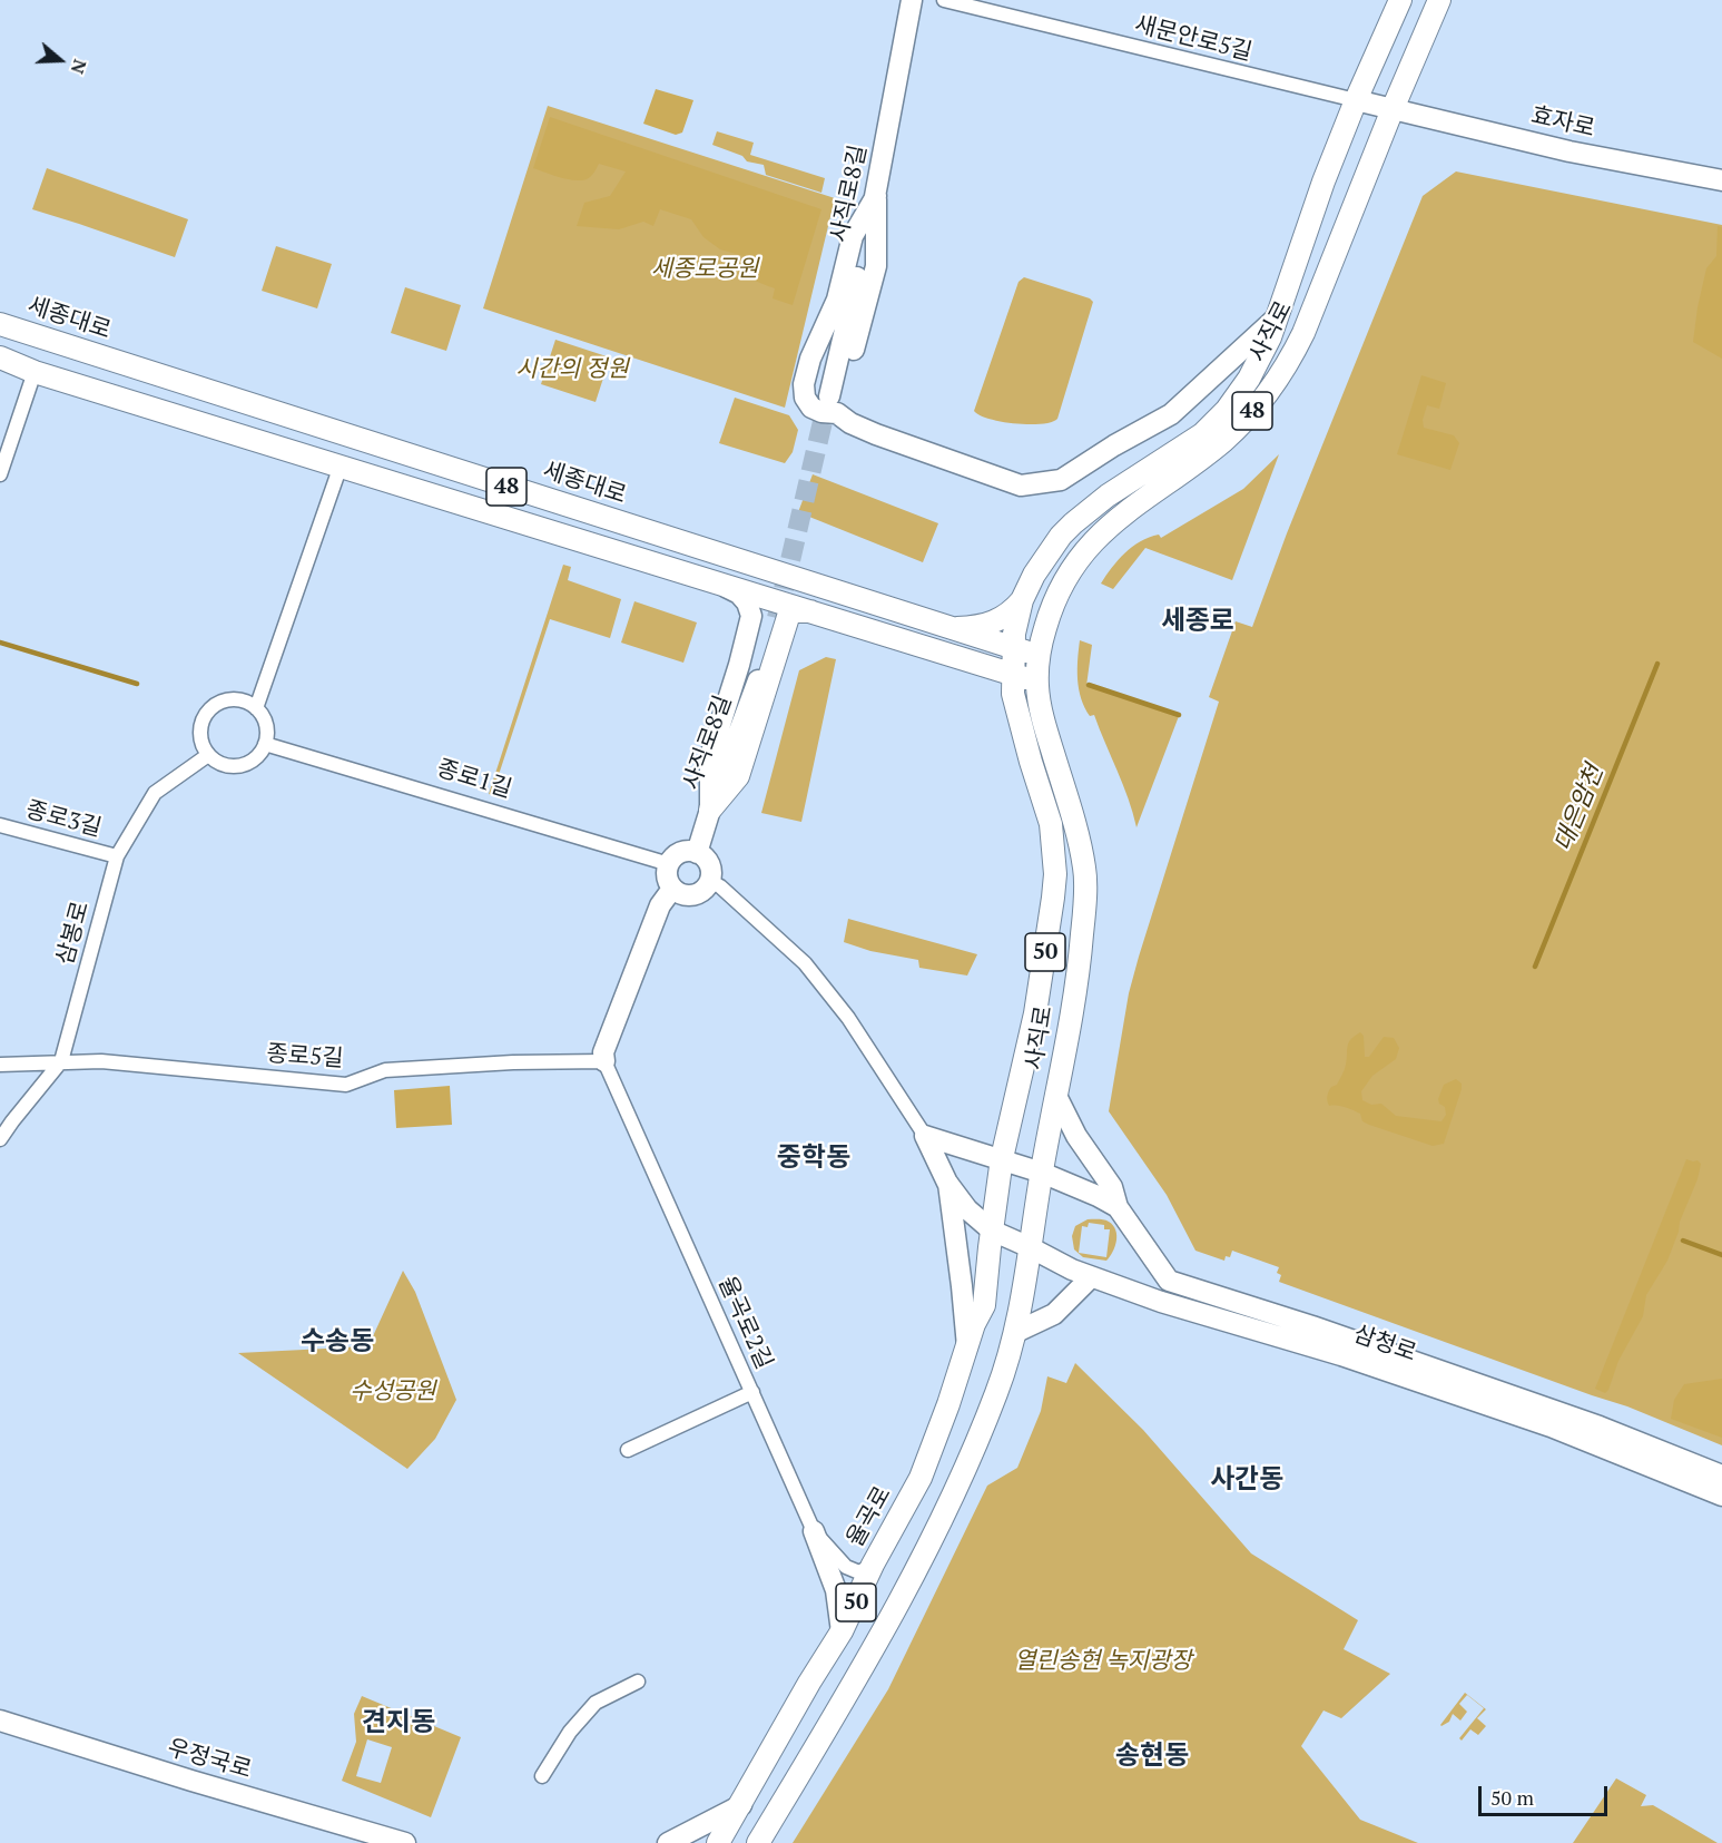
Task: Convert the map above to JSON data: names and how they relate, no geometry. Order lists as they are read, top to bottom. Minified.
{"streets":{"main road":["세종대로","사직로","48","50","율곡로"],"street":["새문안로5길","효자로","사직로8길","종로1길","종로3길","삼봉로","종로5길","율곡로2길","삼청로","우정국로"]},"crossings":[["새문안로5길","효자로"],["새문안로5길","사직로"],["효자로","사직로"],["사직로8길","사직로"],["사직로8길","종로1길"],["세종대로","사직로"],["세종대로","48"],["세종대로","50"],["사직로","48"],["사직로","50"],["사직로","삼청로"],["사직로","율곡로"],["48","50"],["종로1길","삼봉로"],["종로3길","삼봉로"],["삼봉로","종로5길"],["종로5길","율곡로2길"],["율곡로2길","율곡로"],["삼청로","율곡로"]],"districts":["세종로","중학동","수송동","사간동","견지동","송현동"],"water":["대은암천"],"parks":["세종로공원","시간의 정원","수성공원","열린송현 녹지광장"],"scale_bar":"50 m","north":"right"}
